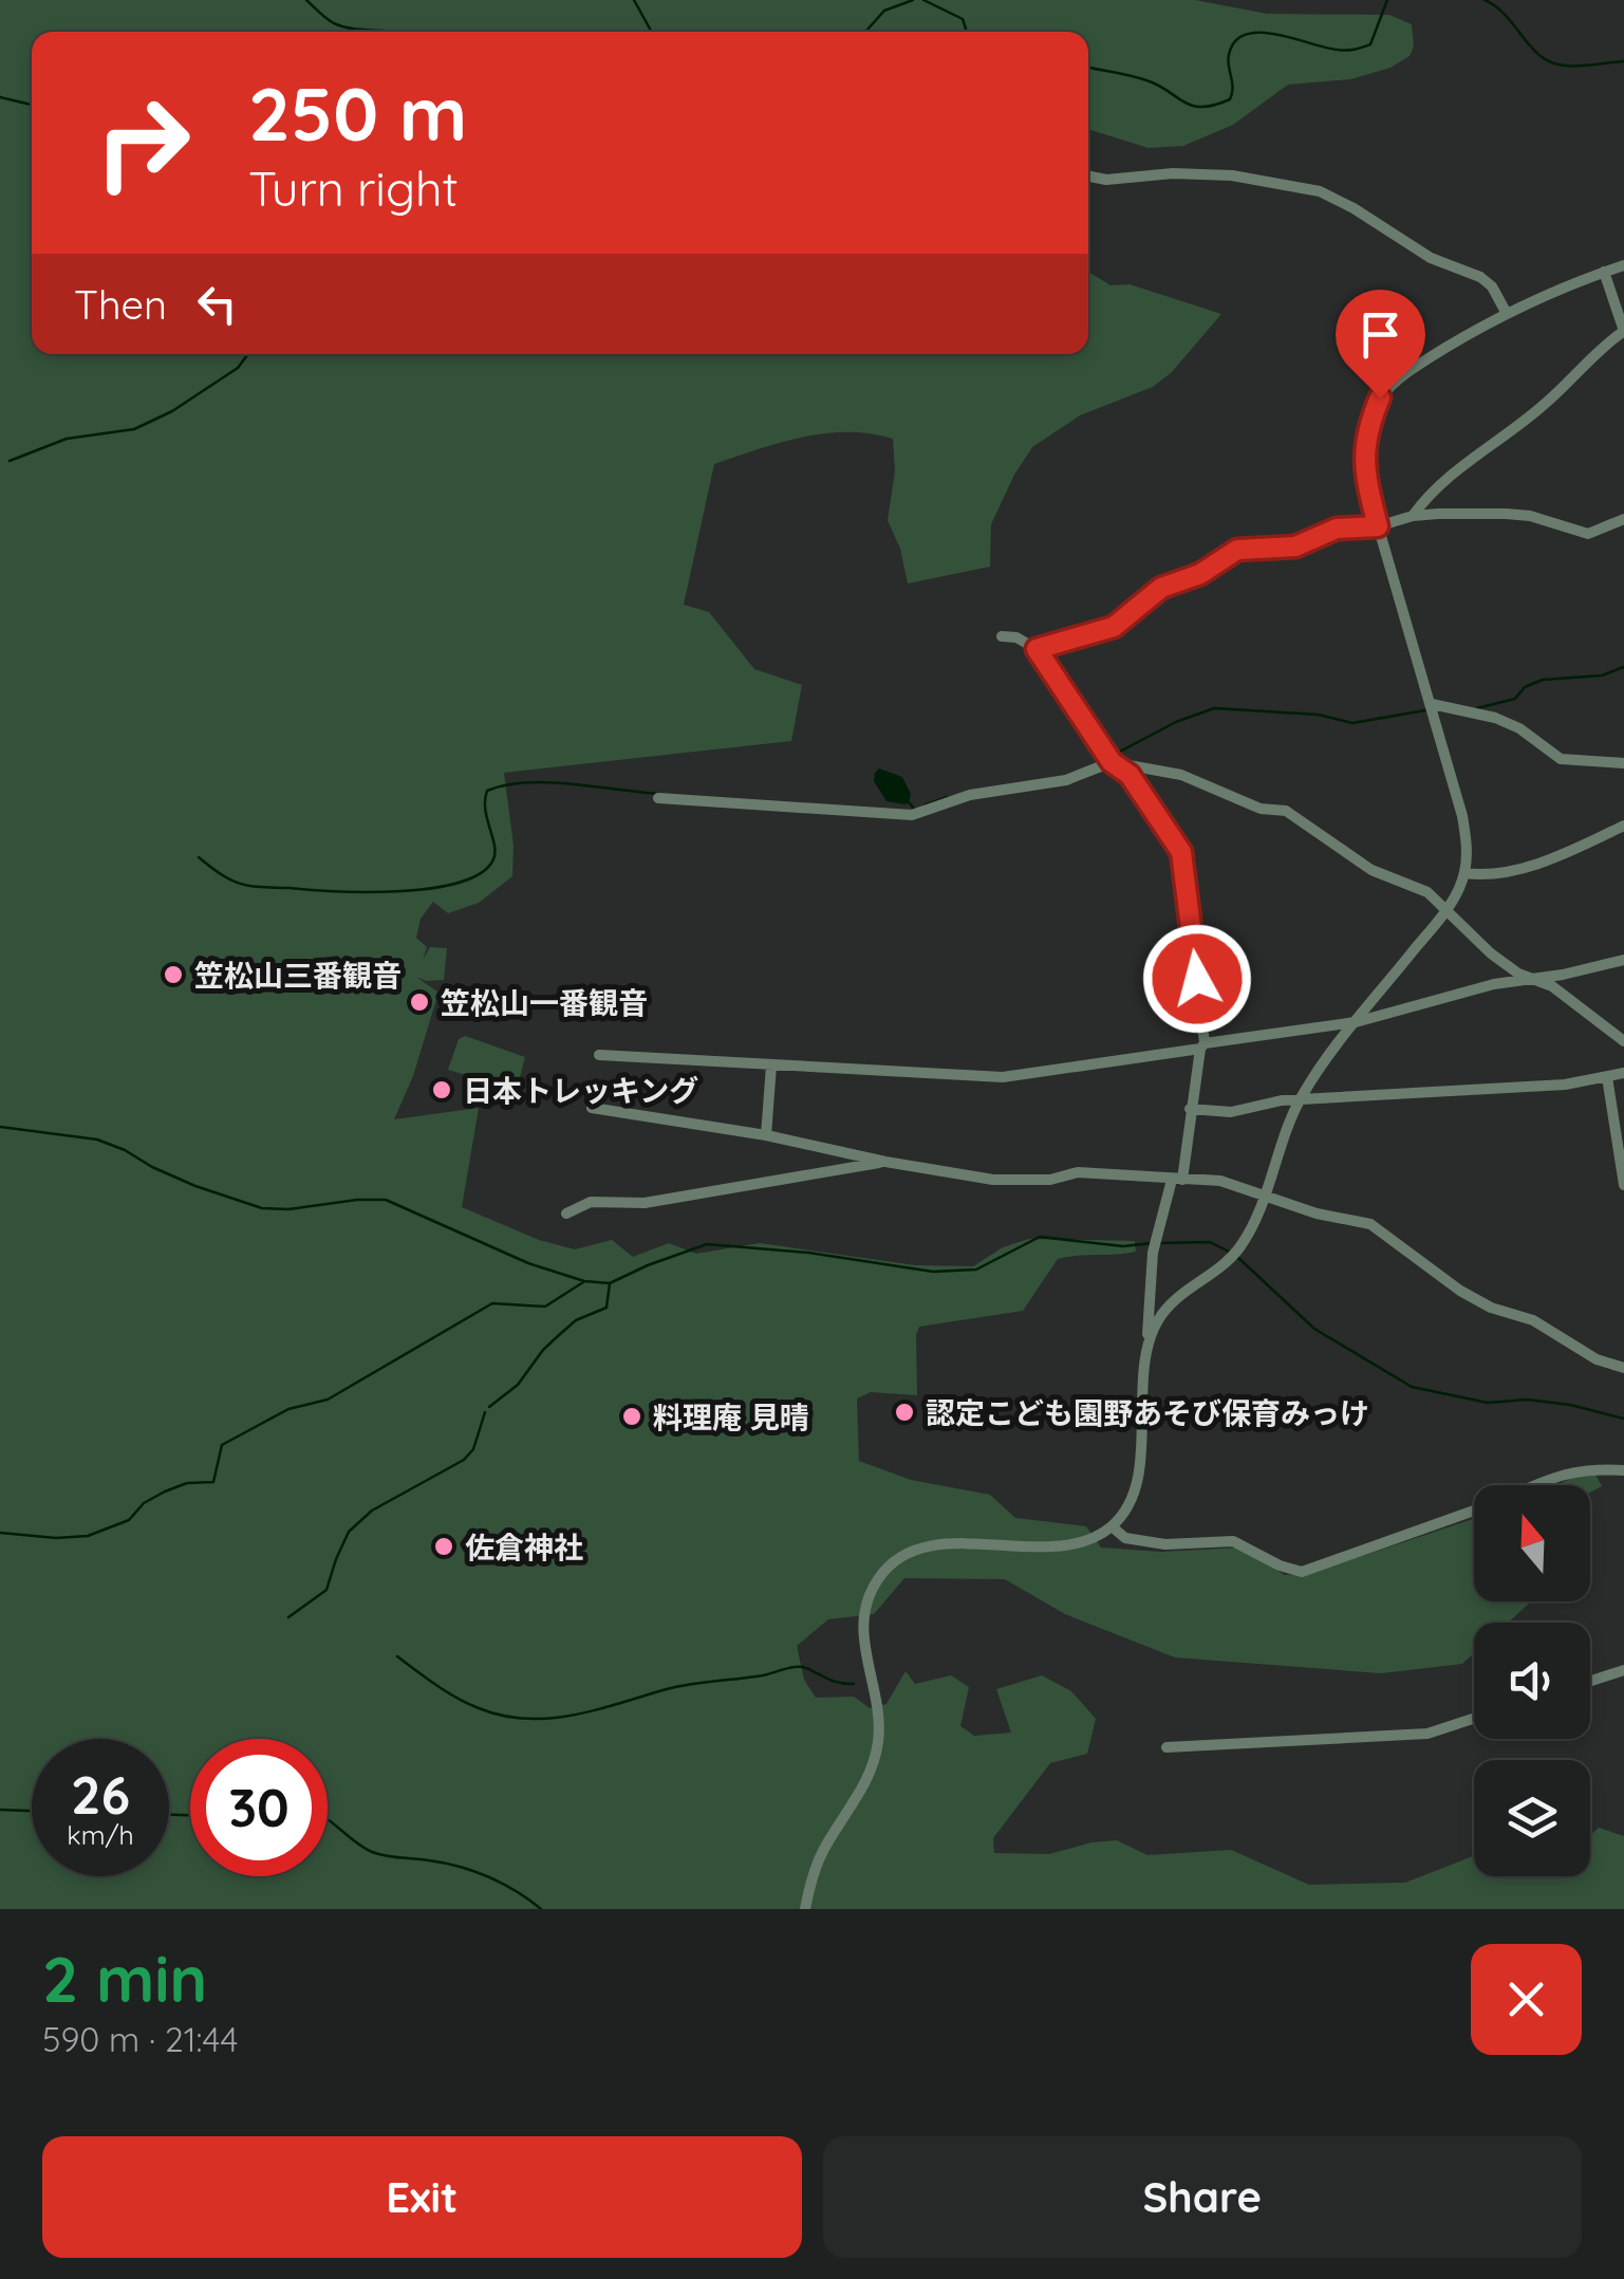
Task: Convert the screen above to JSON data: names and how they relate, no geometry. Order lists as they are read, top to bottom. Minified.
{"places":["笠松山三番観音","笠松山一番観音","日本トレッキング","認定こども園野あそび保育みっけ","料理庵 見晴","佐倉神社"],"north":"top","page":{"turn":["250 m","Turn right"],"then":"Then","speed":"26 km/h","limit":"30","heading":["2 min","590 m · 21:44"],"buttons":["Exit","Share"]}}
